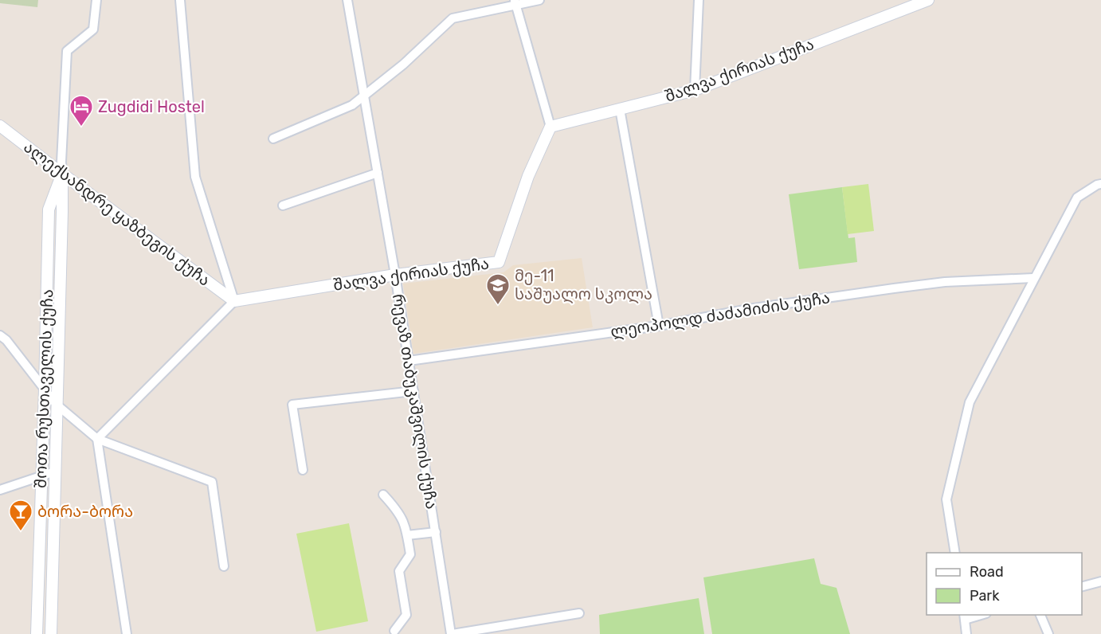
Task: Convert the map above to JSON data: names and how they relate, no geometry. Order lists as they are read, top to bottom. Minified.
{"streets":{"street":["შალვა ქირიას ქუჩა","ალექსანდრე ყაზბეგის ქუჩა","ლეოპოლდ ძაძამიძის ქუჩა","შოთა რუსთაველის ქუჩა","რევაზ თაბუკაშვილის ქუჩა"]},"crossings":[["შალვა ქირიას ქუჩა","ალექსანდრე ყაზბეგის ქუჩა"],["შალვა ქირიას ქუჩა","რევაზ თაბუკაშვილის ქუჩა"],["ალექსანდრე ყაზბეგის ქუჩა","შოთა რუსთაველის ქუჩა"],["ლეოპოლდ ძაძამიძის ქუჩა","რევაზ თაბუკაშვილის ქუჩა"]],"places":{"hotel":["Zugdidi Hostel"],"school or university":["მე-11 საშუალო სკოლა"],"bar":["ბორა-ბორა"]},"legend":["Road","Park"]}
